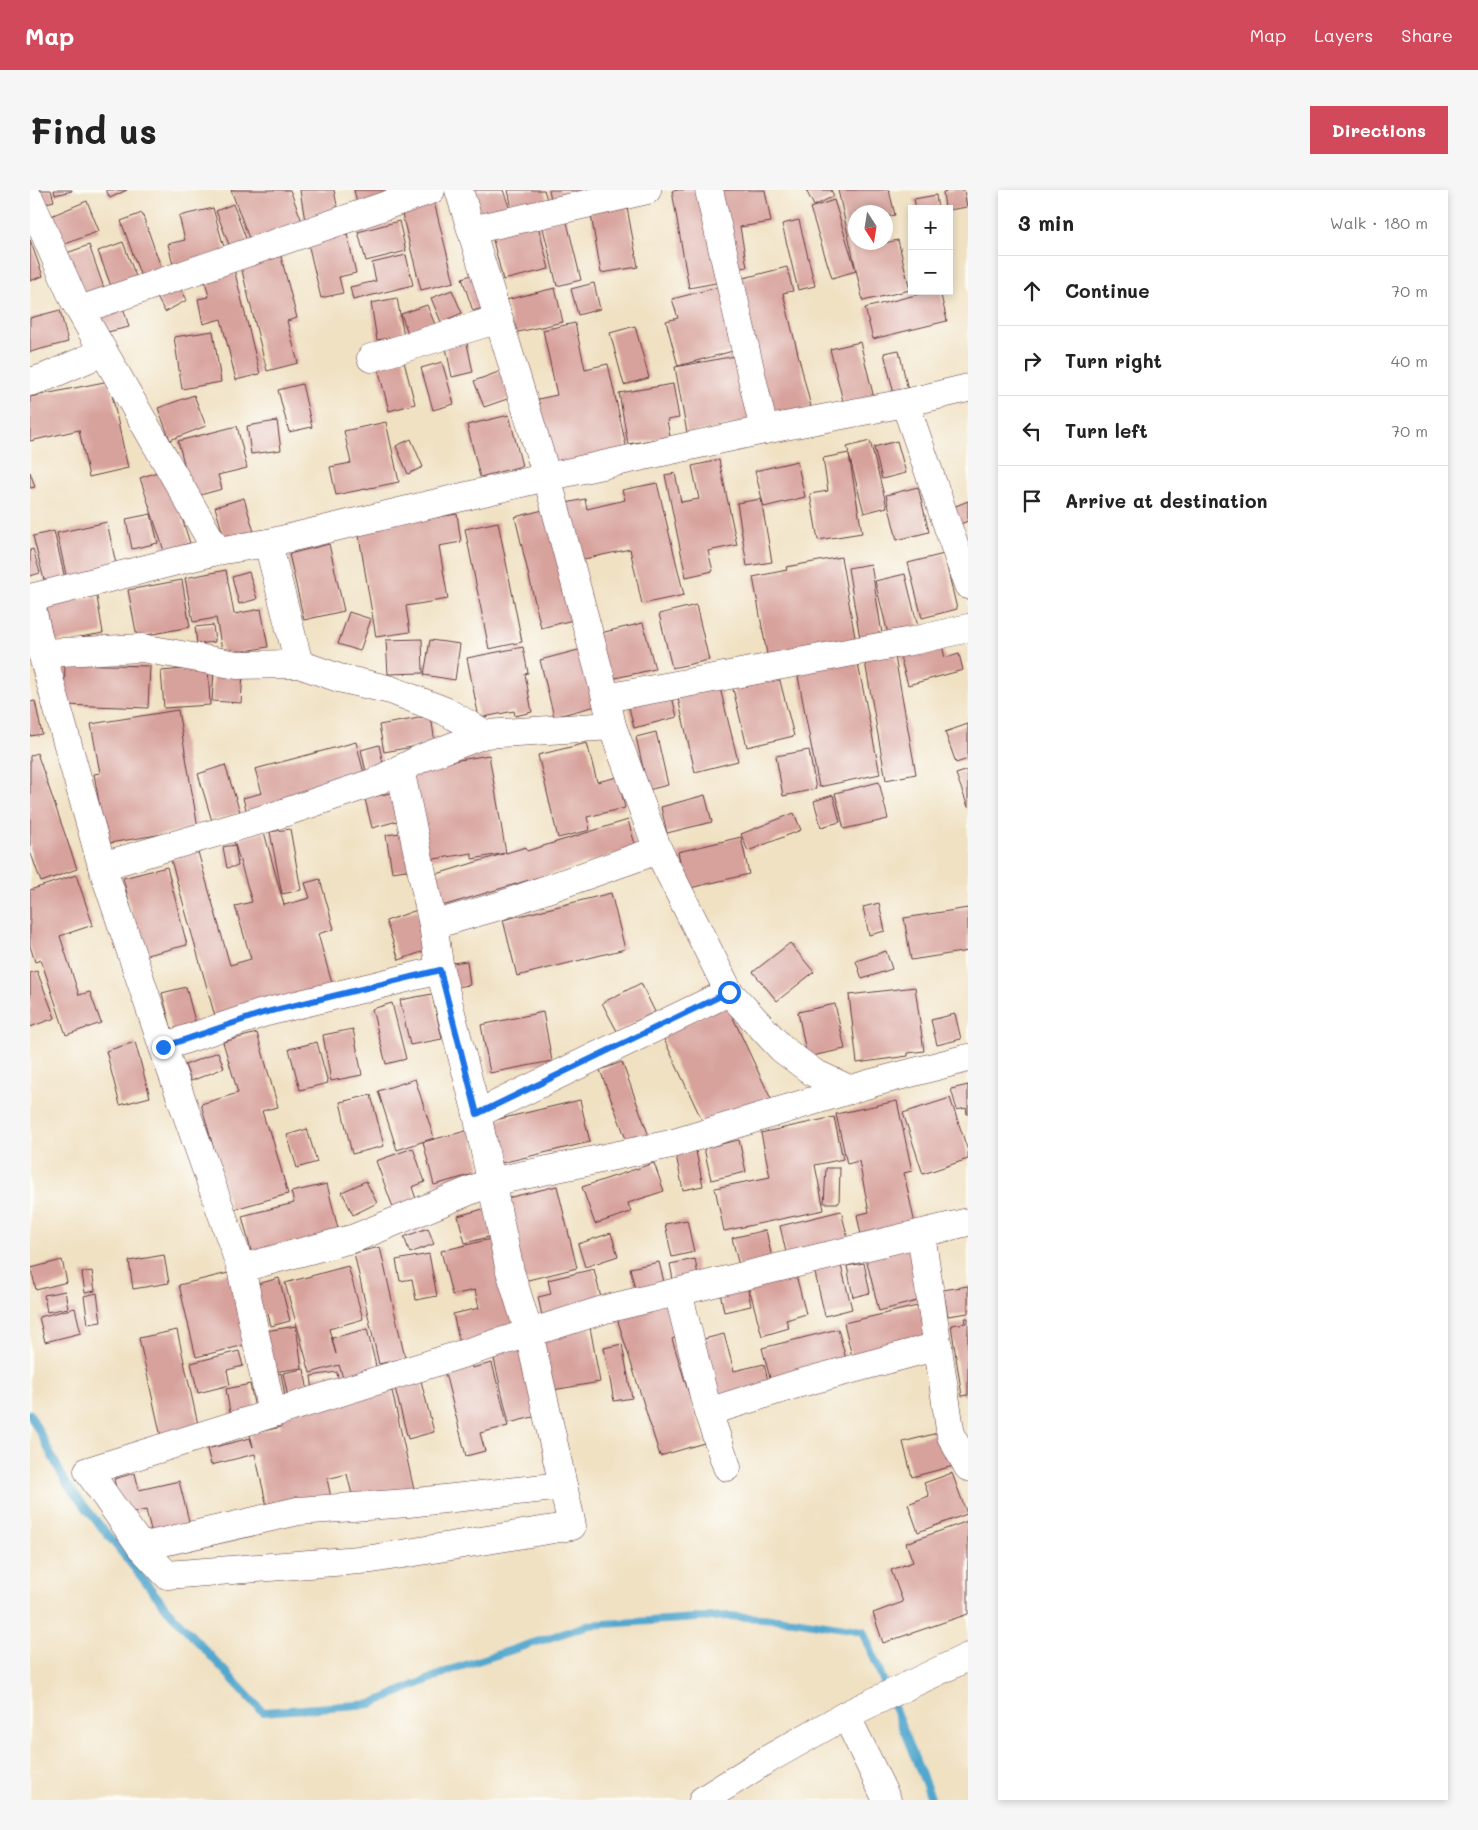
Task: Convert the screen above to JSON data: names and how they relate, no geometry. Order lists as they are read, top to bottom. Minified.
{"north":"bottom","page":{"header":"Map","nav":["Map","Layers","Share"],"buttons":"Directions","title":"Find us","heading":["3 min","Walk · 180 m"],"map_buttons":["+","−"],"list":[["Continue","70 m"],["Turn right","40 m"],["Turn left","70 m"],"Arrive at destination"]}}
